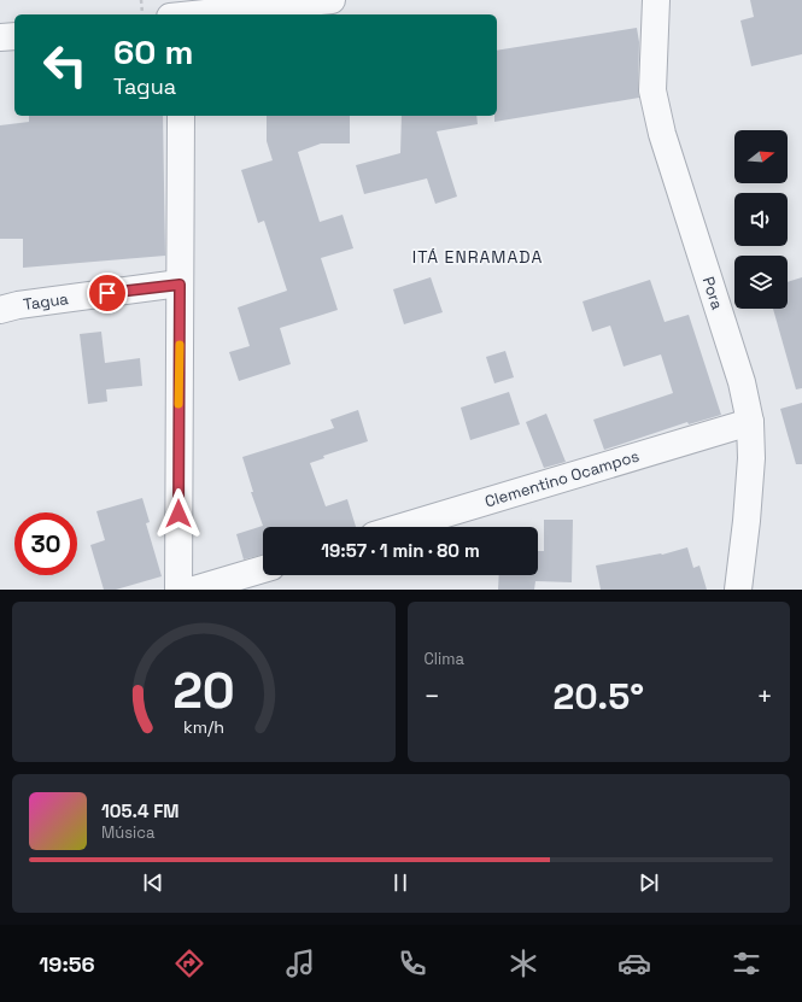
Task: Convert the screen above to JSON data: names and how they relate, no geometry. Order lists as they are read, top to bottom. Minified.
{"streets":{"street":["Pora","Tagua","Clementino Ocampos"]},"crossings":[["Pora","Clementino Ocampos"]],"districts":["ITÁ ENRAMADA"],"north":"right","page":{"turn":["60 m","Tagua"],"limit":"30","trip":"19:57 · 1 min · 80 m","tile":"Clima","heat":["−","20.5°","+"],"song":["105.4 FM","Música"],"tabs":"19:56","gauge":["20","km/h"]}}
